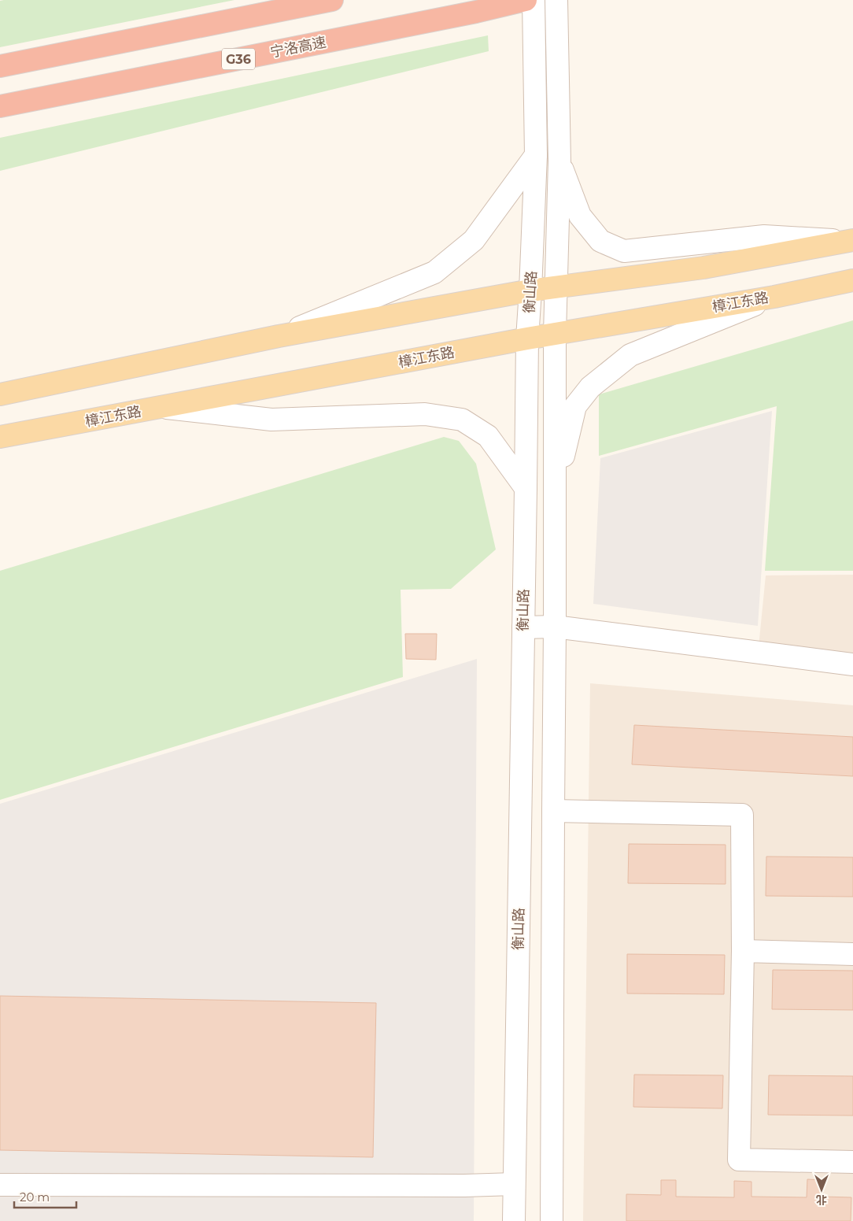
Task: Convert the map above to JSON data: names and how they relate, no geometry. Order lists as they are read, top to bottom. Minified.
{"streets":{"highway":["宁洛高速","G36"],"main road":["樟江东路"],"street":["衡山路"]},"crossings":[["衡山路","樟江东路"]],"scale_bar":"20 m","north":"bottom"}
